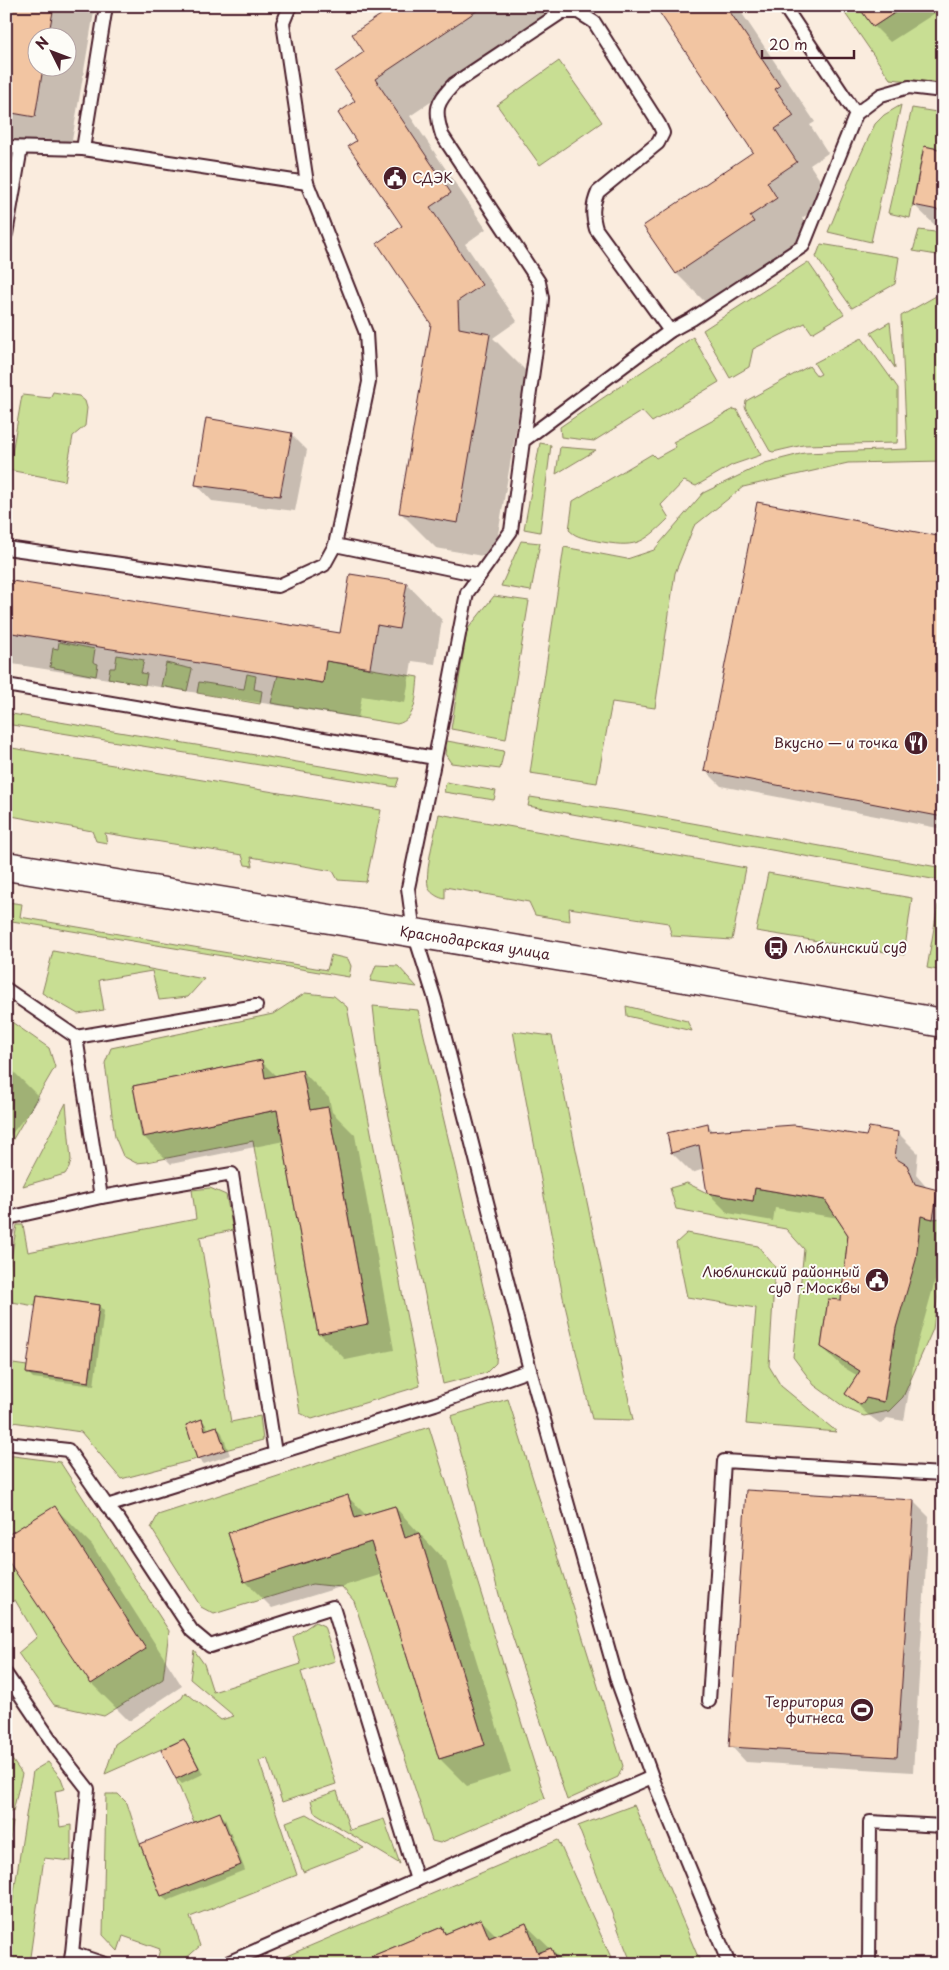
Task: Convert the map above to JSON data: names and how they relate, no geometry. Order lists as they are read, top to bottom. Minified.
{"streets":{"street":["Краснодарская улица"]},"places":{"public building":["СДЭК","Люблинский районный суд г.Москвы"],"restaurant":["Вкусно — и точка"],"bus stop":["Люблинский суд"],"sports":["Территория фитнеса"]},"scale_bar":"20 m","north":"top left"}
